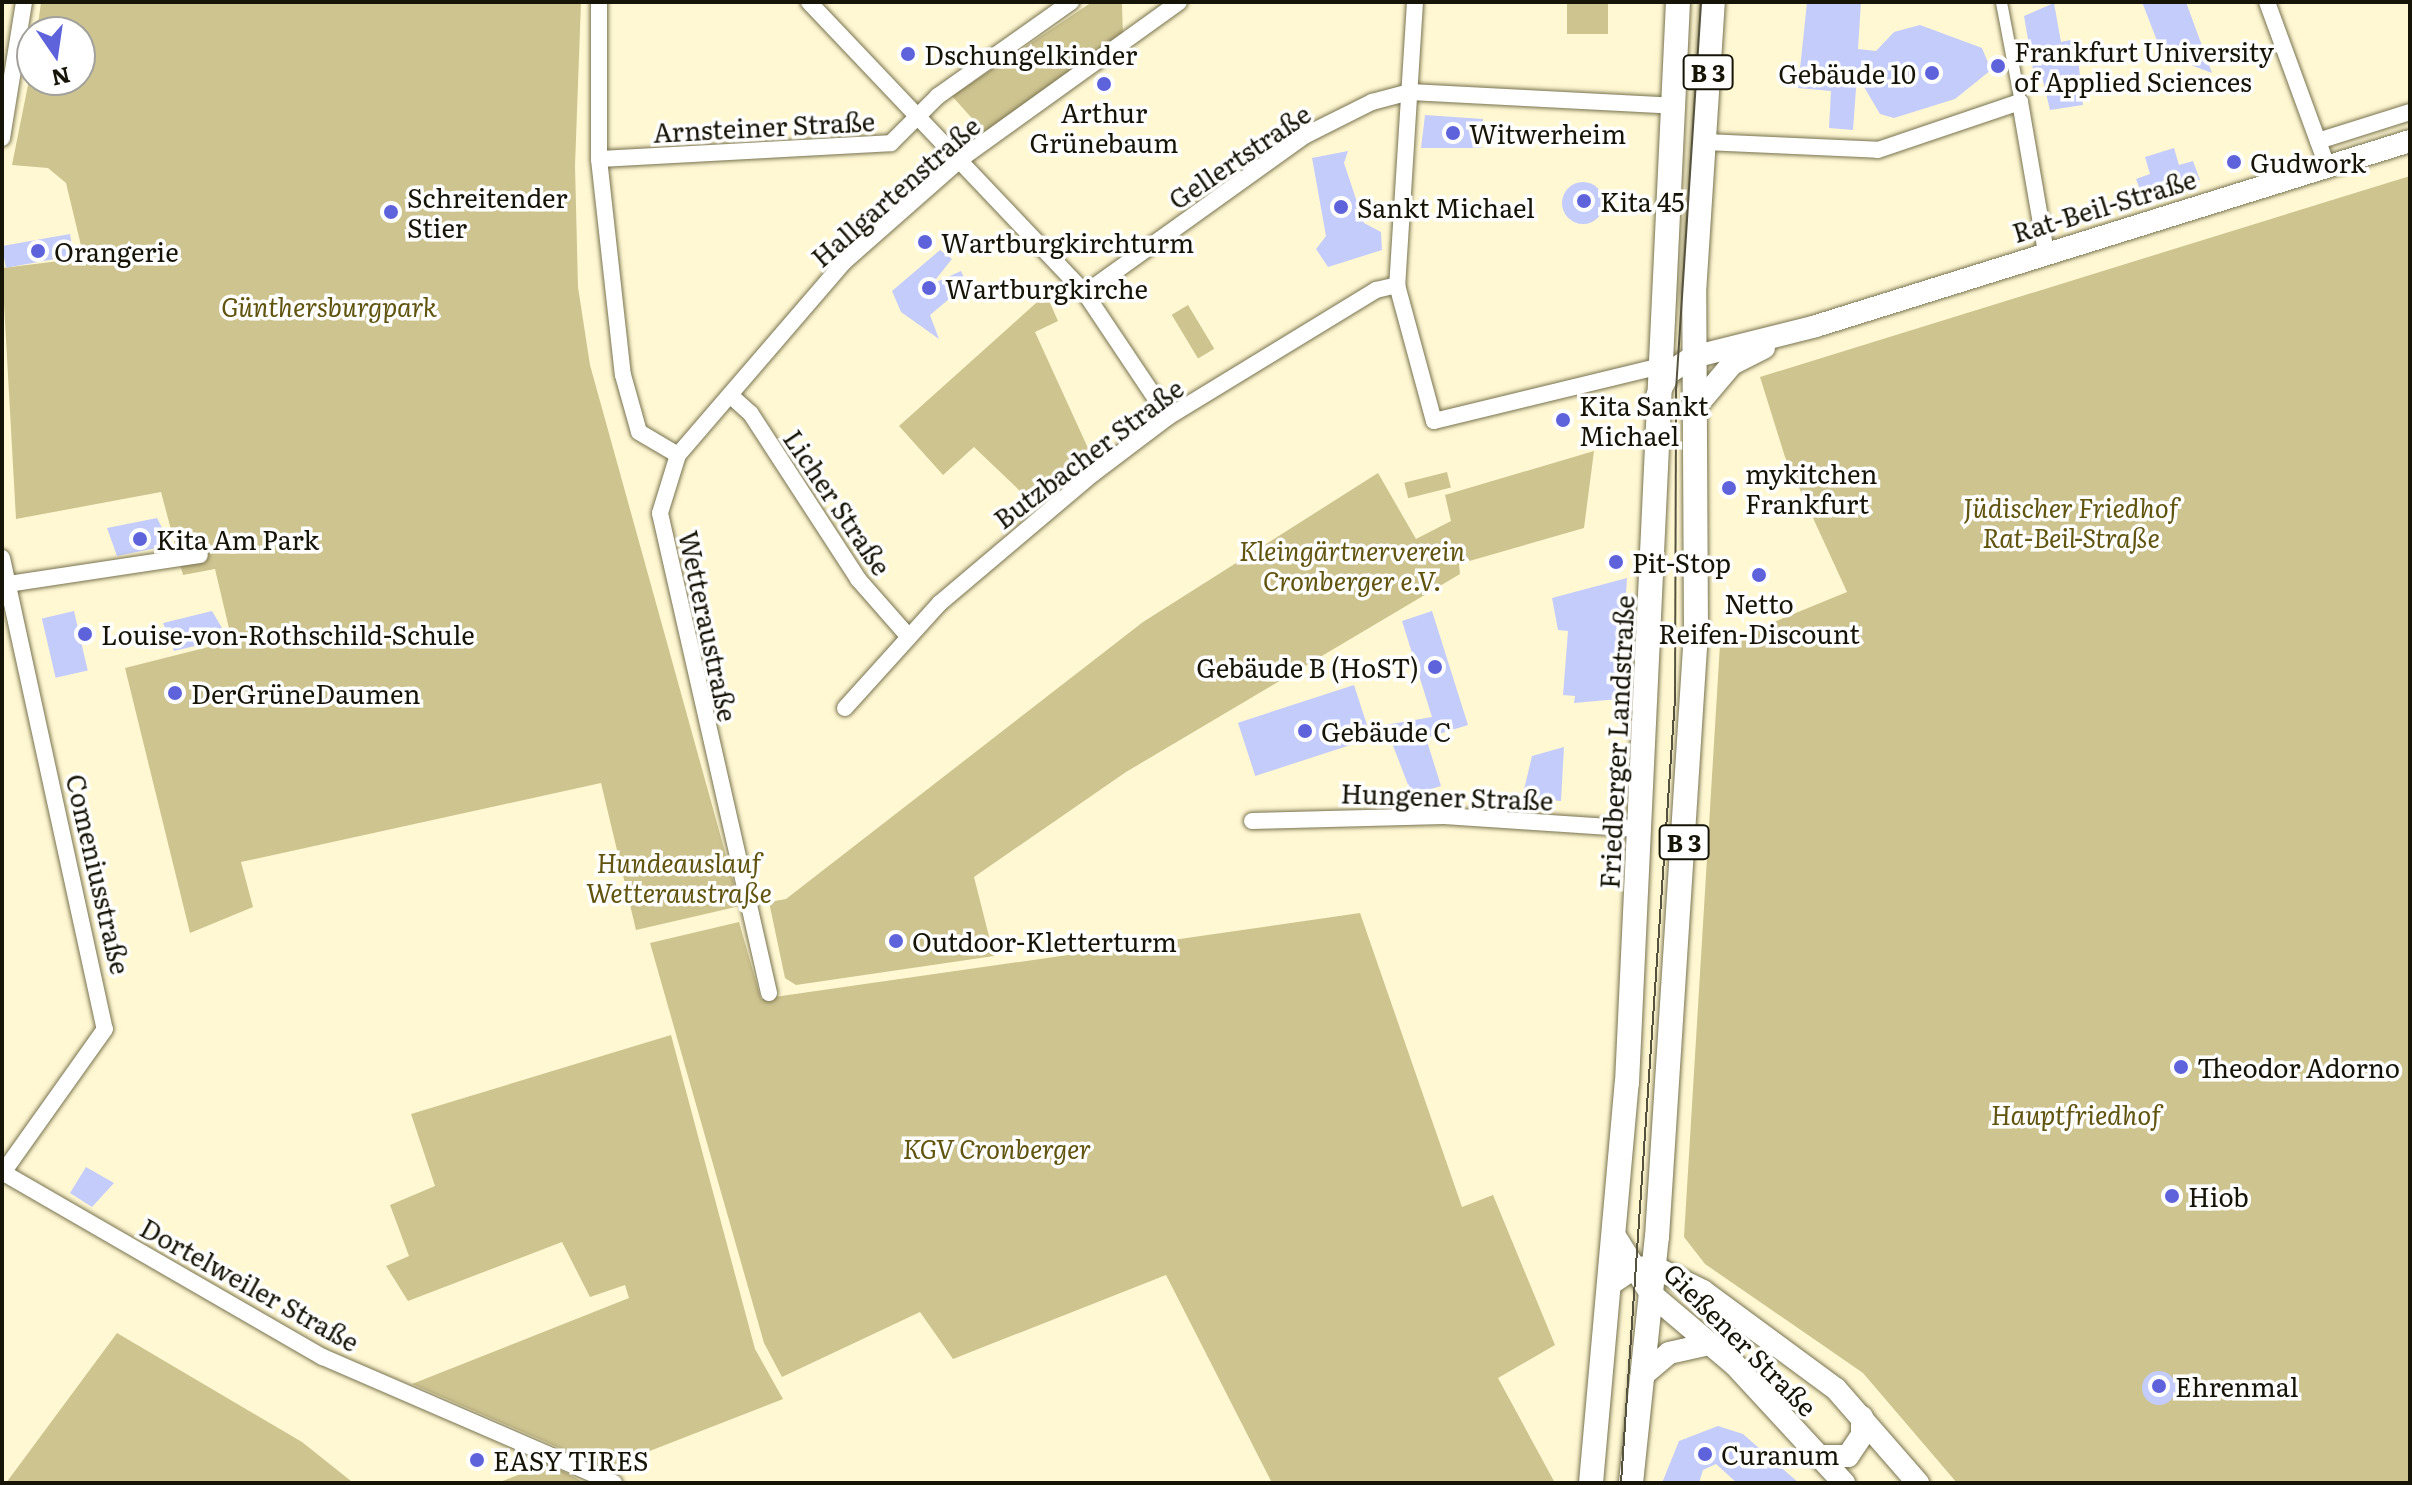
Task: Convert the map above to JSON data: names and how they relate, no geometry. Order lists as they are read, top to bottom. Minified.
{"streets":{"main road":["B 3","Rat-Beil-Straße","Friedberger Landstraße","Gießener Straße"],"street":["Arnsteiner Straße","Gellertstraße","Hallgartenstraße","Butzbacher Straße","Licher Straße","Wetteraustraße","Hungener Straße","Comeniusstraße","Dortelweiler Straße"]},"crossings":[["B 3","Rat-Beil-Straße"],["B 3","Gießener Straße"],["Arnsteiner Straße","Hallgartenstraße"],["Gellertstraße","Friedberger Landstraße"],["Hallgartenstraße","Licher Straße"],["Hallgartenstraße","Wetteraustraße"],["Butzbacher Straße","Licher Straße"],["Friedberger Landstraße","Hungener Straße"],["Friedberger Landstraße","Gießener Straße"],["Comeniusstraße","Dortelweiler Straße"]],"parks":["Günthersburgpark","Jüdischer Friedhof Rat-Beil-Straße","Kleingärtnerverein Cronberger e.V.","Hundeauslauf Wetteraustraße","Hauptfriedhof","KGV Cronberger"],"places":["Dschungelkinder","Frankfurt University of Applied Sciences","Gebäude 10","Arthur Grünebaum","Witwerheim","Gudwork","Kita 45","Sankt Michael","Schreitender Stier","Wartburgkirchturm","Orangerie","Wartburgkirche","Kita Sankt Michael","mykitchen Frankfurt","Kita Am Park","Pit-Stop","Netto Reifen-Discount","Louise-von-Rothschild-Schule","Gebäude B (HoST)","DerGrüneDaumen","Gebäude C","Outdoor-Kletterturm","Theodor Adorno","Hiob","Ehrenmal","Curanum","EASY TIRES"],"north":"bottom"}
